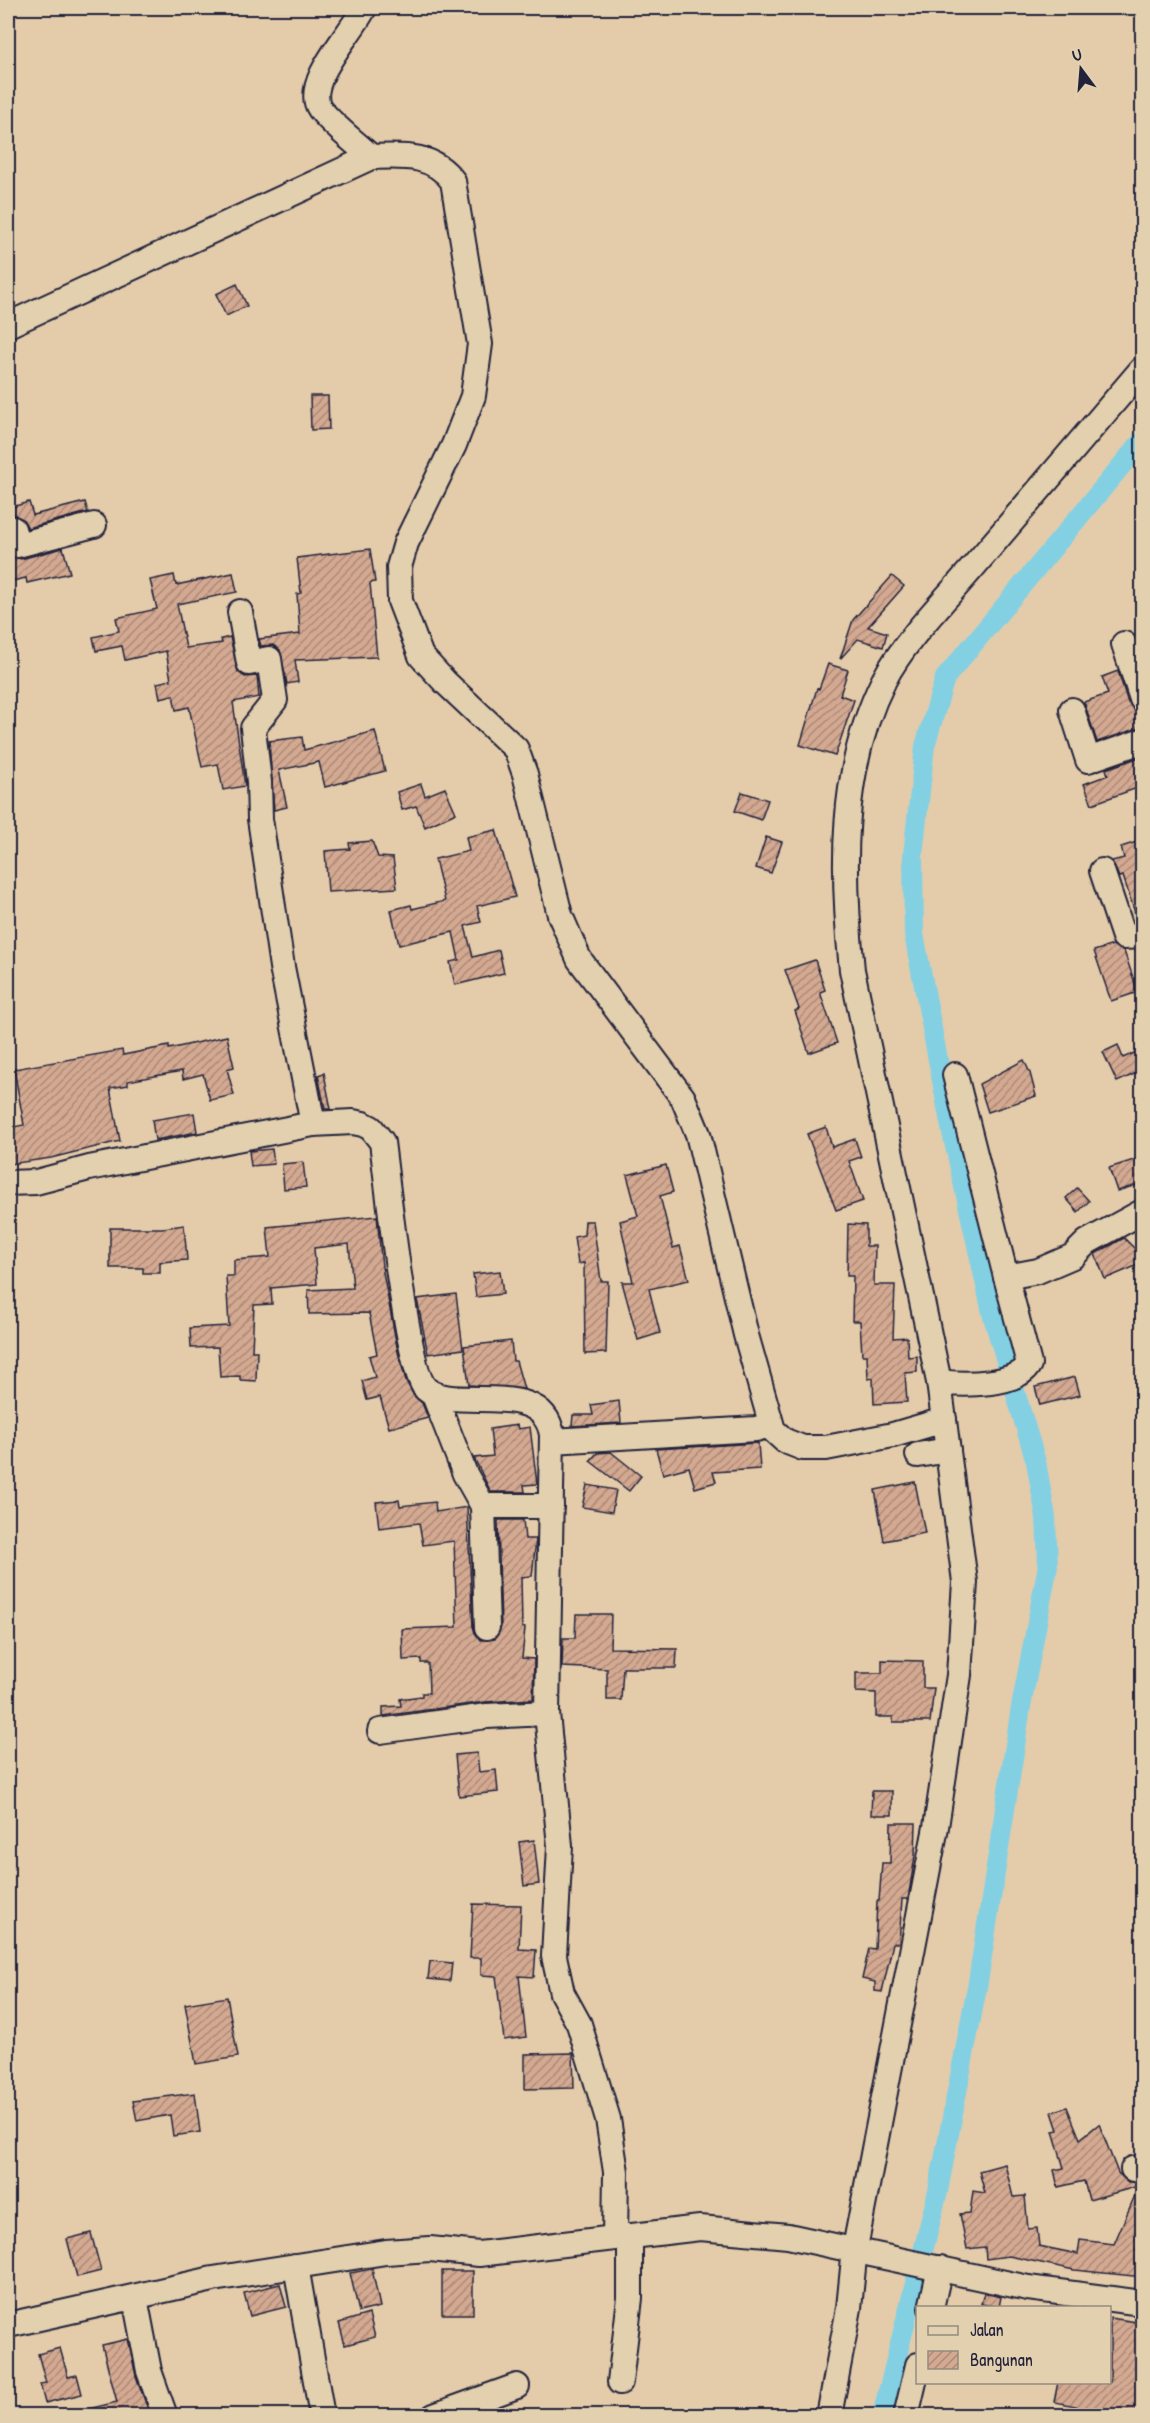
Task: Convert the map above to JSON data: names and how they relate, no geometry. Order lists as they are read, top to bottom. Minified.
{"legend":["Jalan","Bangunan"],"north":"top"}
